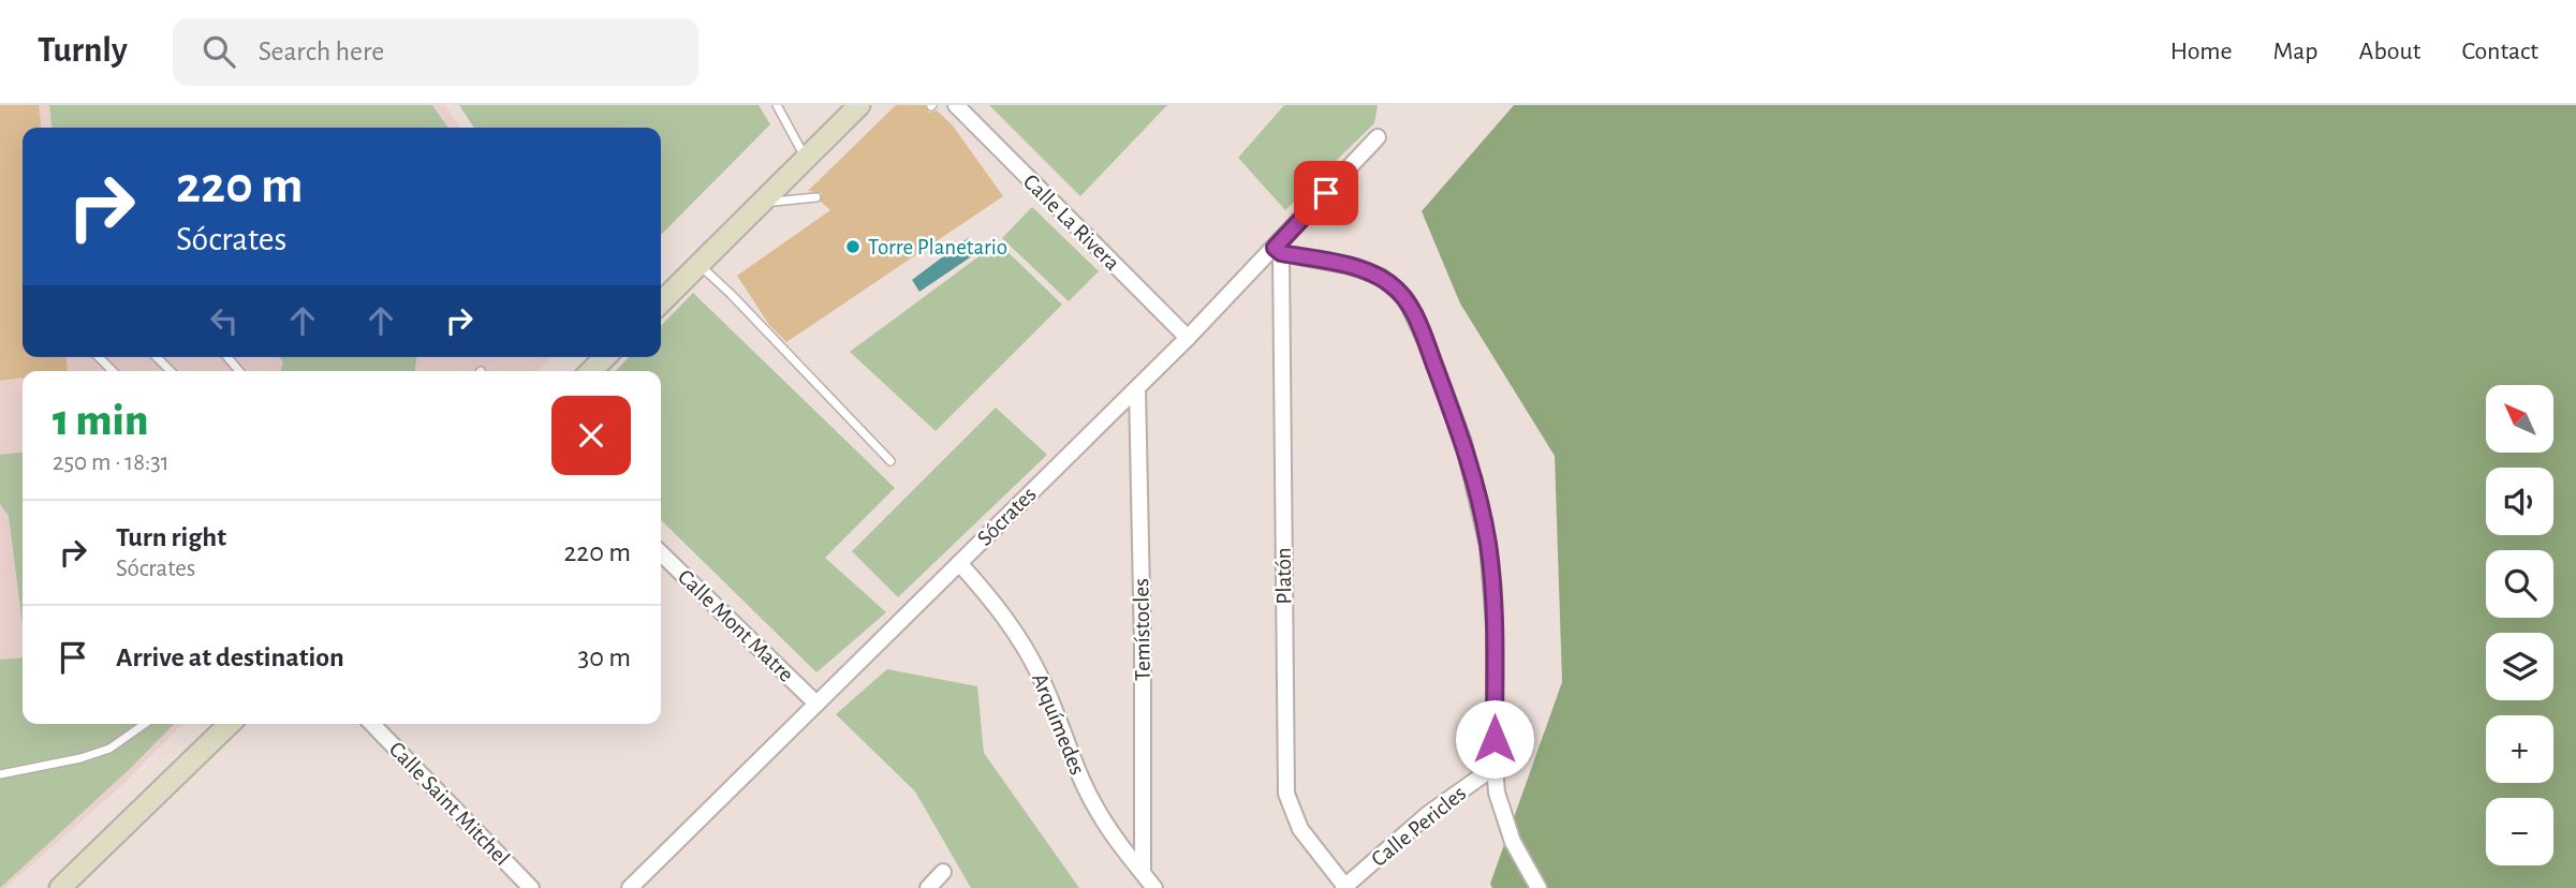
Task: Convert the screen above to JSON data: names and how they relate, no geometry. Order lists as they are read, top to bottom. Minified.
{"streets":{"street":["Calle La Rivera","Sócrates","Platón","Calle Mont Matre","Temístocles","Arquímedes","Calle Saint Mitchel","Calle Pericles"]},"crossings":[["Calle La Rivera","Sócrates"],["Sócrates","Platón"],["Sócrates","Calle Mont Matre"],["Sócrates","Temístocles"],["Sócrates","Arquímedes"],["Platón","Calle Pericles"],["Temístocles","Arquímedes"]],"places":["Torre Planetario"],"north":"top left","page":{"header":"Turnly","search":"Search here","nav":["Home","Map","About","Contact"],"turn":["220 m","Sócrates"],"heading":["1 min","250 m · 18:31"],"map_buttons":["+","−"],"list":[{"name":"Turn right","note":"Sócrates","value":"220 m"},{"name":"Arrive at destination","value":"30 m"}]}}
